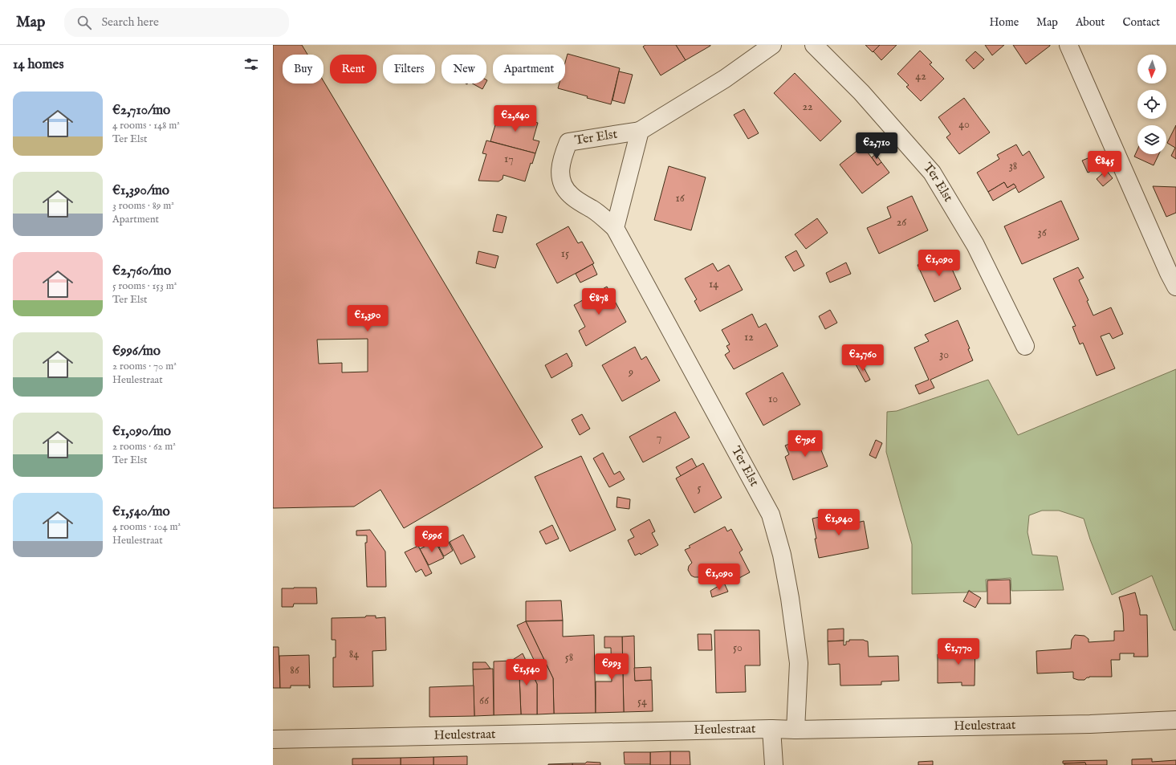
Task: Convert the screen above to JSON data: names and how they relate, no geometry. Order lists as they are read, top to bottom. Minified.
{"streets":{"street":["Ter Elst","Heulestraat"]},"crossings":[["Ter Elst","Heulestraat"]],"house_numbers":["42","22","40","17","38","16","26","36","15","14","12","30","9","10","7","5","50","84","58","86","66","54"],"north":"bottom","page":{"header":"Map","search":"Search here","nav":["Home","Map","About","Contact"],"heading":"14 homes","chip":["Buy","Rent","Filters","New","Apartment"],"list":[{"name":"€2,710/mo","note":"4 rooms · 148 m² · Ter Elst"},{"name":"€1,390/mo","note":"3 rooms · 89 m² · Apartment"},{"name":"€2,760/mo","note":"5 rooms · 153 m² · Ter Elst"},{"name":"€996/mo","note":"2 rooms · 70 m² · Heulestraat"},{"name":"€1,090/mo","note":"2 rooms · 62 m² · Ter Elst"},{"name":"€1,540/mo","note":"4 rooms · 104 m² · Heulestraat"}],"price":["€2,640","€2,710","€845","€1,090","€878","€1,390","€2,760","€796","€1,940","€996","€1,090","€1,770","€993","€1,540"]}}
